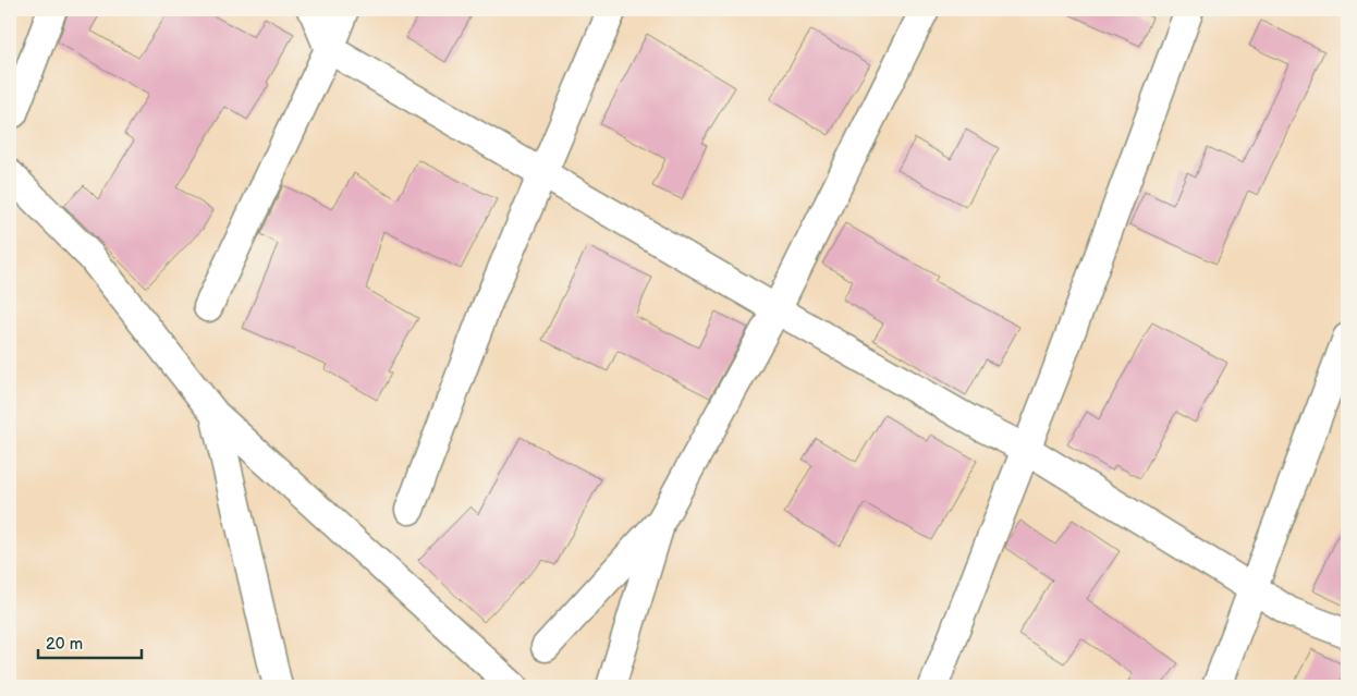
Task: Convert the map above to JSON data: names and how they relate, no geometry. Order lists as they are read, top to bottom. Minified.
{"scale_bar":"20 m"}
